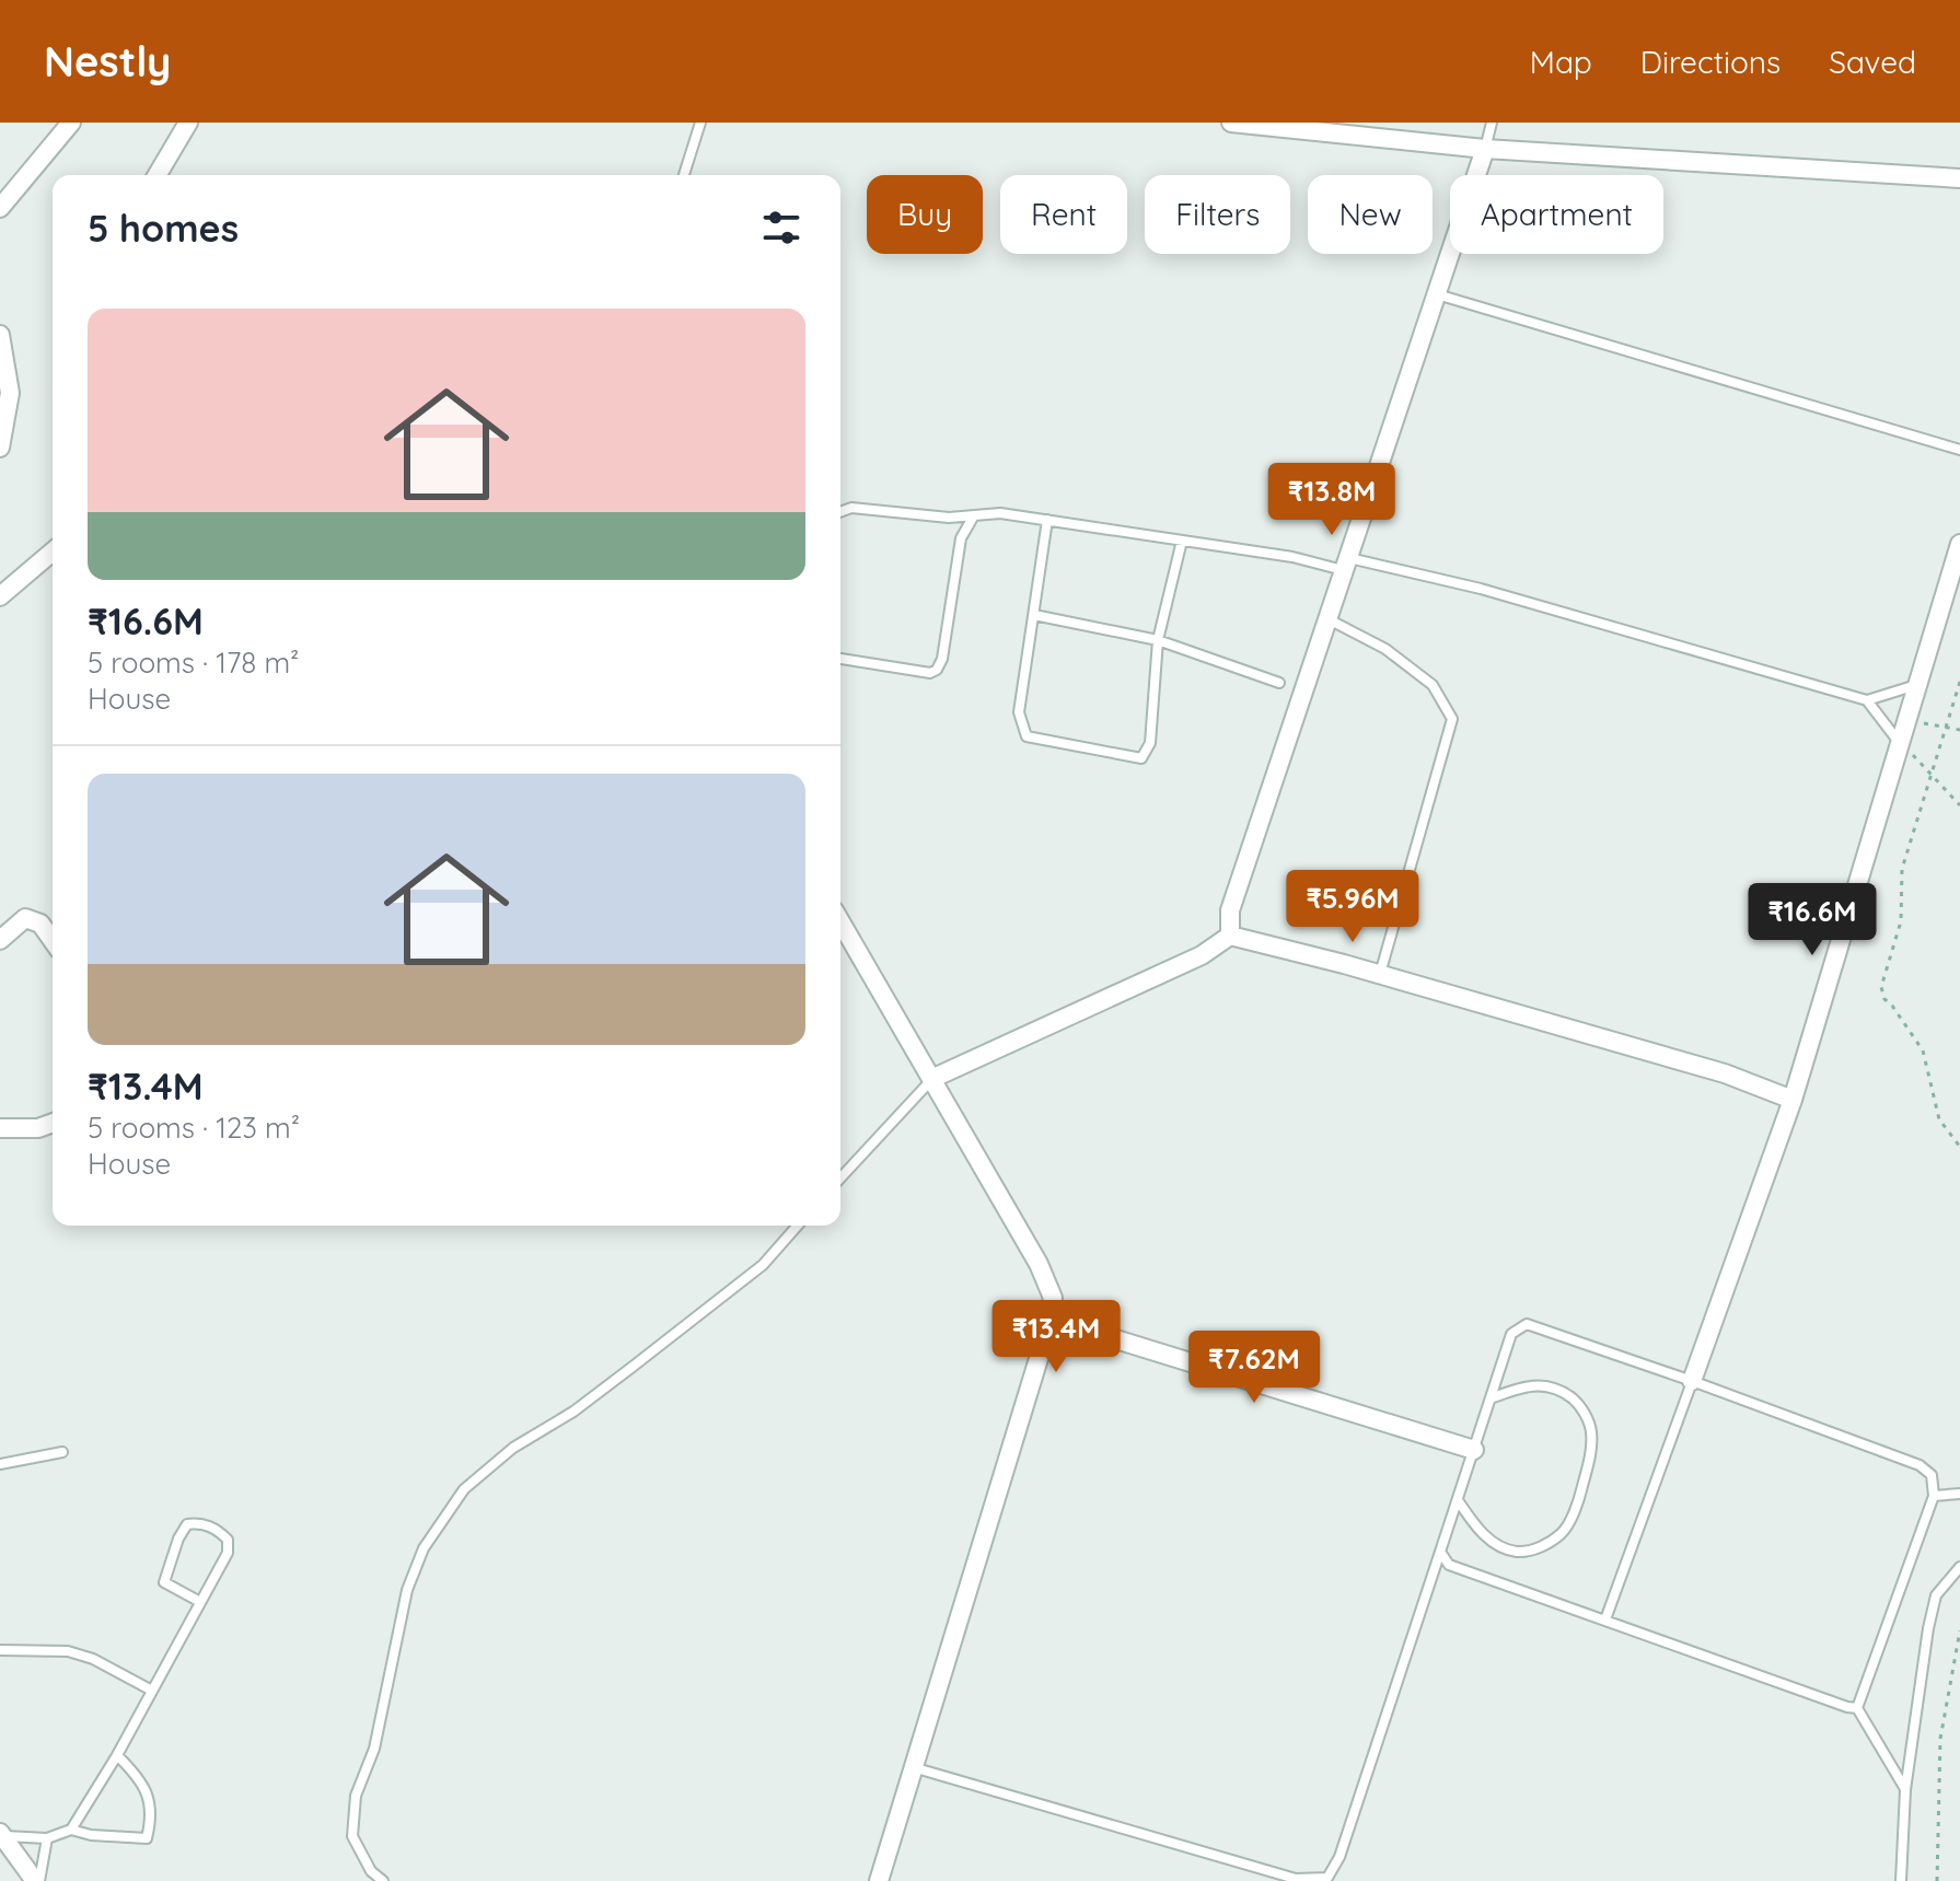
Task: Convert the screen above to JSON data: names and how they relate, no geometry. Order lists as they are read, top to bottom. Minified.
{"page":{"header":"Nestly","nav":["Map","Directions","Saved"],"chip":["Buy","Rent","Filters","New","Apartment"],"heading":"5 homes","list":[{"name":"₹16.6M","note":"5 rooms · 178 m² · House"},{"name":"₹13.4M","note":"5 rooms · 123 m² · House"}],"price":["₹13.8M","₹5.96M","₹16.6M","₹13.4M","₹7.62M"]}}
